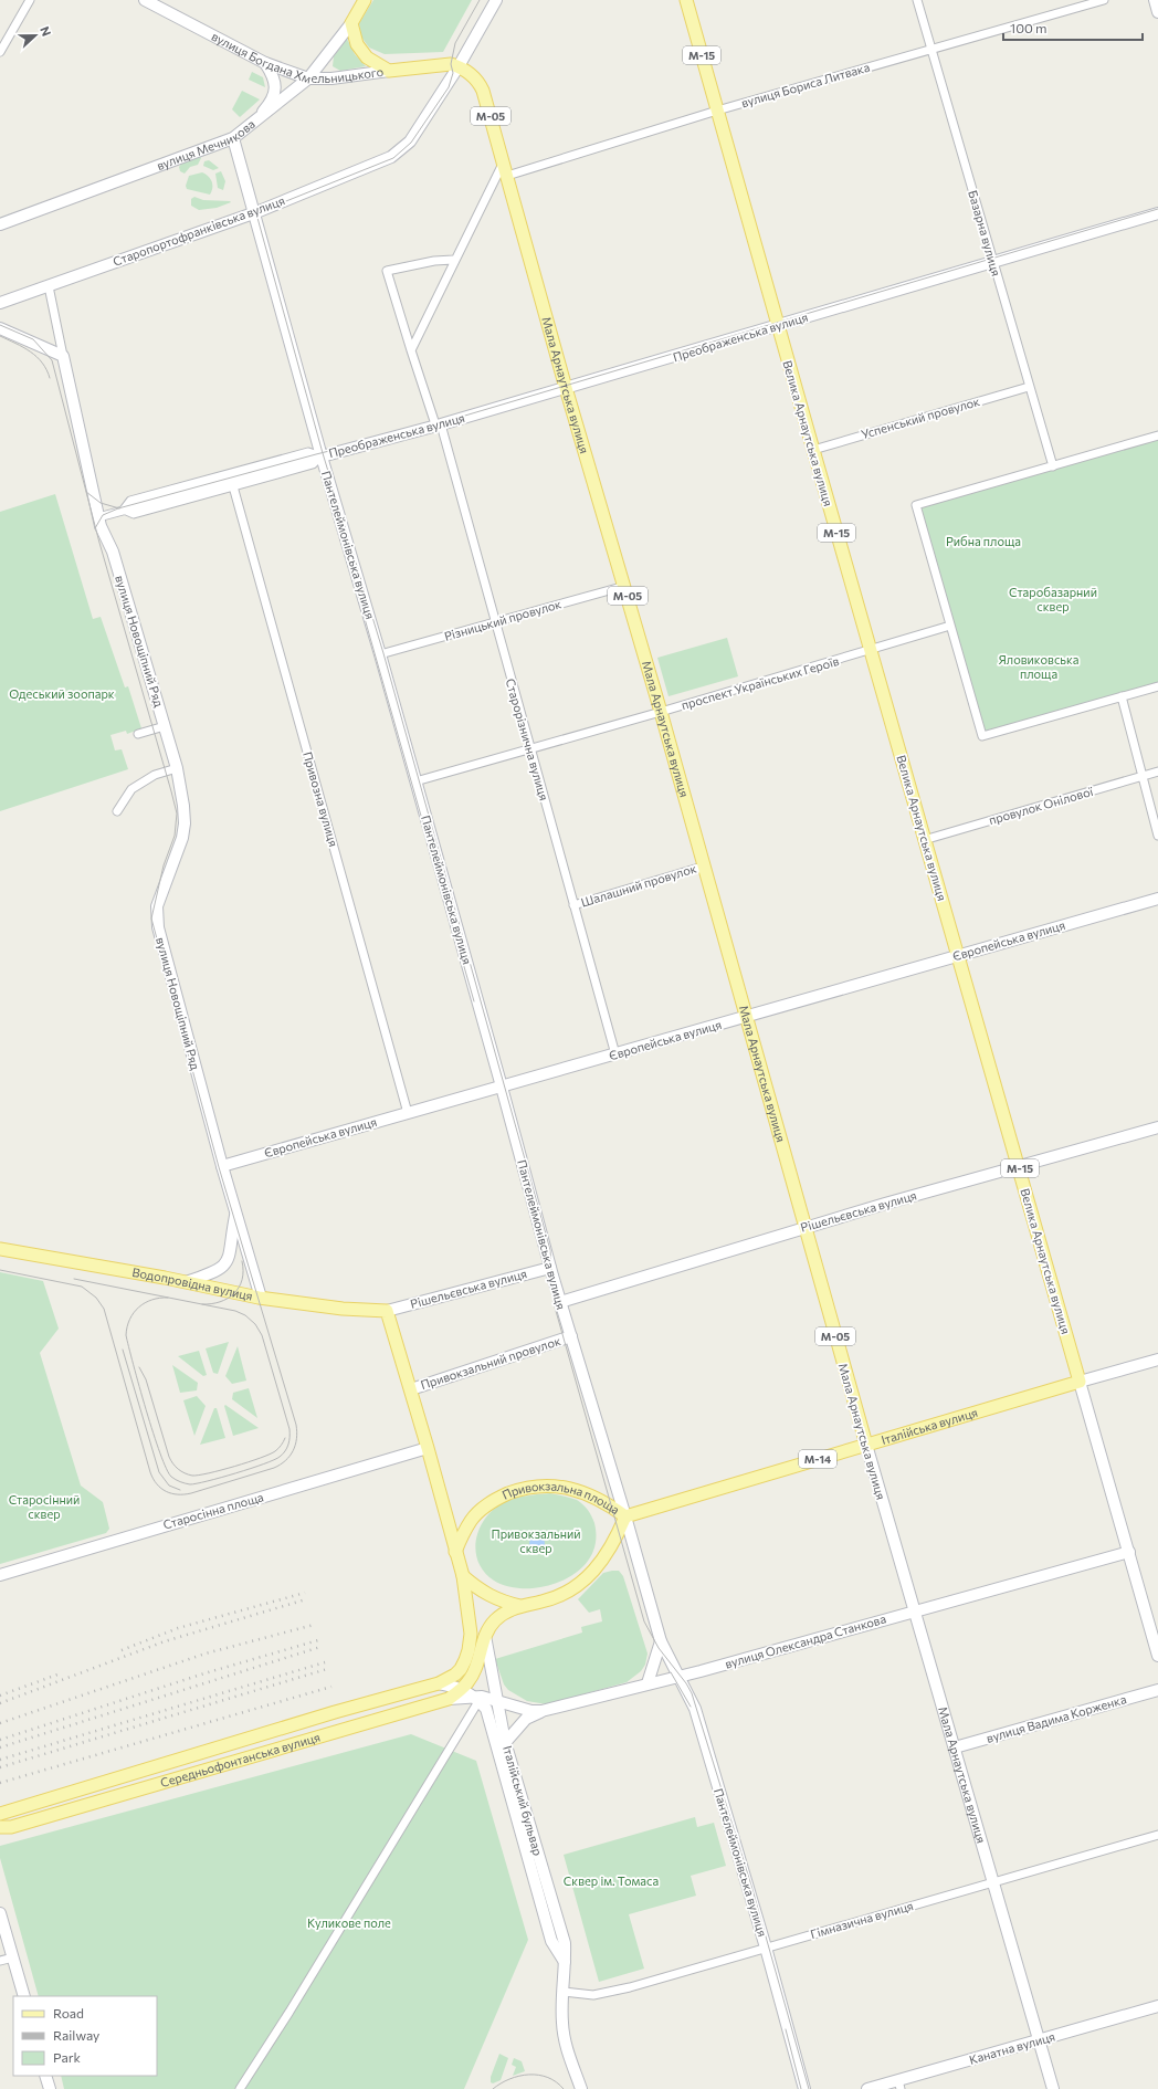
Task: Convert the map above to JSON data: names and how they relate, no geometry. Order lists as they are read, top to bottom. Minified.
{"streets":{"main road":["вулиця Богдана Хмельницького","М-15","М-05","вулиця Мечникова","Старопортофранківська вулиця","Преображенська вулиця","Мала Арнаутська вулиця","Велика Арнаутська вулиця","Пантелеймонівська вулиця","вулиця Новощіпний Ряд","Європейська вулиця","Рішельєвська вулиця","Водопровідна вулиця","Привокзальний провулок","Італійська вулиця","М-14","Привокзальна площа","Старосінна площа","вулиця Олександра Станкова","вулиця Вадима Корженка","Середньофонтанська вулиця","Італійський бульвар","Канатна вулиця"],"street":["вулиця Бориса Литвака","Базарна вулиця","Успенський провулок","Різницький провулок","проспект Українських Героїв","Старорізнична вулиця","Привозна вулиця","провулок Онілової","Шалашний провулок","Гімназична вулиця"]},"crossings":[["вулиця Богдана Хмельницького","вулиця Мечникова"],["вулиця Богдана Хмельницького","Старопортофранківська вулиця"],["вулиця Богдана Хмельницького","Мала Арнаутська вулиця"],["вулиця Бориса Литвака","Базарна вулиця"],["вулиця Бориса Литвака","Мала Арнаутська вулиця"],["вулиця Бориса Литвака","Велика Арнаутська вулиця"],["вулиця Мечникова","Пантелеймонівська вулиця"],["Старопортофранківська вулиця","Мала Арнаутська вулиця"],["Старопортофранківська вулиця","Пантелеймонівська вулиця"],["Базарна вулиця","Преображенська вулиця"],["Базарна вулиця","Успенський провулок"],["Преображенська вулиця","Мала Арнаутська вулиця"],["Преображенська вулиця","Велика Арнаутська вулиця"],["Преображенська вулиця","Пантелеймонівська вулиця"],["Преображенська вулиця","вулиця Новощіпний Ряд"],["Преображенська вулиця","Старорізнична вулиця"],["Преображенська вулиця","Привозна вулиця"],["Мала Арнаутська вулиця","Різницький провулок"],["Мала Арнаутська вулиця","проспект Українських Героїв"],["Мала Арнаутська вулиця","Шалашний провулок"],["Мала Арнаутська вулиця","Європейська вулиця"],["Мала Арнаутська вулиця","Рішельєвська вулиця"],["Мала Арнаутська вулиця","Італійська вулиця"],["Мала Арнаутська вулиця","вулиця Олександра Станкова"],["Мала Арнаутська вулиця","вулиця Вадима Корженка"],["Мала Арнаутська вулиця","Гімназична вулиця"],["Мала Арнаутська вулиця","Канатна вулиця"],["Успенський провулок","Велика Арнаутська вулиця"],["Велика Арнаутська вулиця","проспект Українських Героїв"],["Велика Арнаутська вулиця","провулок Онілової"],["Велика Арнаутська вулиця","Європейська вулиця"],["Велика Арнаутська вулиця","Рішельєвська вулиця"],["Велика Арнаутська вулиця","Італійська вулиця"],["Велика Арнаутська вулиця","вулиця Олександра Станкова"],["Пантелеймонівська вулиця","Різницький провулок"],["Пантелеймонівська вулиця","проспект Українських Героїв"],["Пантелеймонівська вулиця","Європейська вулиця"],["Пантелеймонівська вулиця","Рішельєвська вулиця"],["Пантелеймонівська вулиця","Привокзальний провулок"],["Пантелеймонівська вулиця","Італійська вулиця"],["Пантелеймонівська вулиця","Привокзальна площа"],["Пантелеймонівська вулиця","вулиця Олександра Станкова"],["Пантелеймонівська вулиця","Гімназична вулиця"],["Різницький провулок","Старорізнична вулиця"],["вулиця Новощіпний Ряд","Європейська вулиця"],["вулиця Новощіпний Ряд","Водопровідна вулиця"],["проспект Українських Героїв","Старорізнична вулиця"],["Старорізнична вулиця","Шалашний провулок"],["Старорізнична вулиця","Європейська вулиця"],["Привозна вулиця","Європейська вулиця"],["Рішельєвська вулиця","Водопровідна вулиця"],["Італійська вулиця","Привокзальна площа"],["Привокзальна площа","Середньофонтанська вулиця"],["Привокзальна площа","Італійський бульвар"],["вулиця Олександра Станкова","Середньофонтанська вулиця"],["вулиця Олександра Станкова","Італійський бульвар"],["Середньофонтанська вулиця","Італійський бульвар"],["Італійський бульвар","Гімназична вулиця"]],"parks":["Рибна площа","Старобазарний сквер","Яловиковська площа","Одеський зоопарк","Старосінний сквер","Привокзальний сквер","Сквер ім. Томаса","Куликове поле"],"legend":["Road","Railway","Park"],"scale_bar":"100 m","north":"right"}
